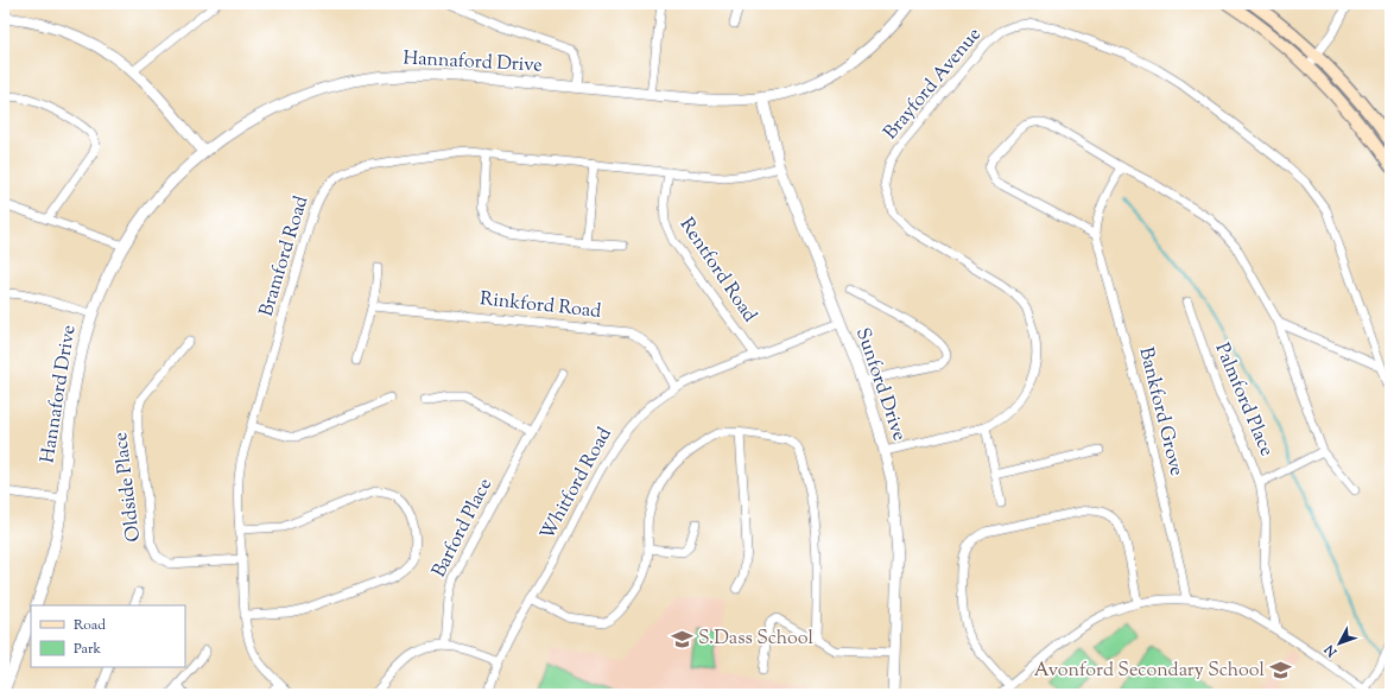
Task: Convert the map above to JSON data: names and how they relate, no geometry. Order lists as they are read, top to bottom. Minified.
{"streets":{"street":["Hannaford Drive","Brayford Avenue","Bramford Road","Rentford Road","Rinkford Road","Sunford Drive","Palmford Place","Bankford Grove","Whitford Road","Oldside Place","Barford Place"]},"crossings":[["Hannaford Drive","Sunford Drive"],["Brayford Avenue","Sunford Drive"],["Bramford Road","Rentford Road"],["Bramford Road","Sunford Drive"],["Bramford Road","Oldside Place"],["Rentford Road","Whitford Road"],["Rinkford Road","Whitford Road"],["Sunford Drive","Whitford Road"]],"places":{"school or university":["S.Dass School","Avonford Secondary School"]},"legend":["Road","Park"],"north":"bottom left"}
